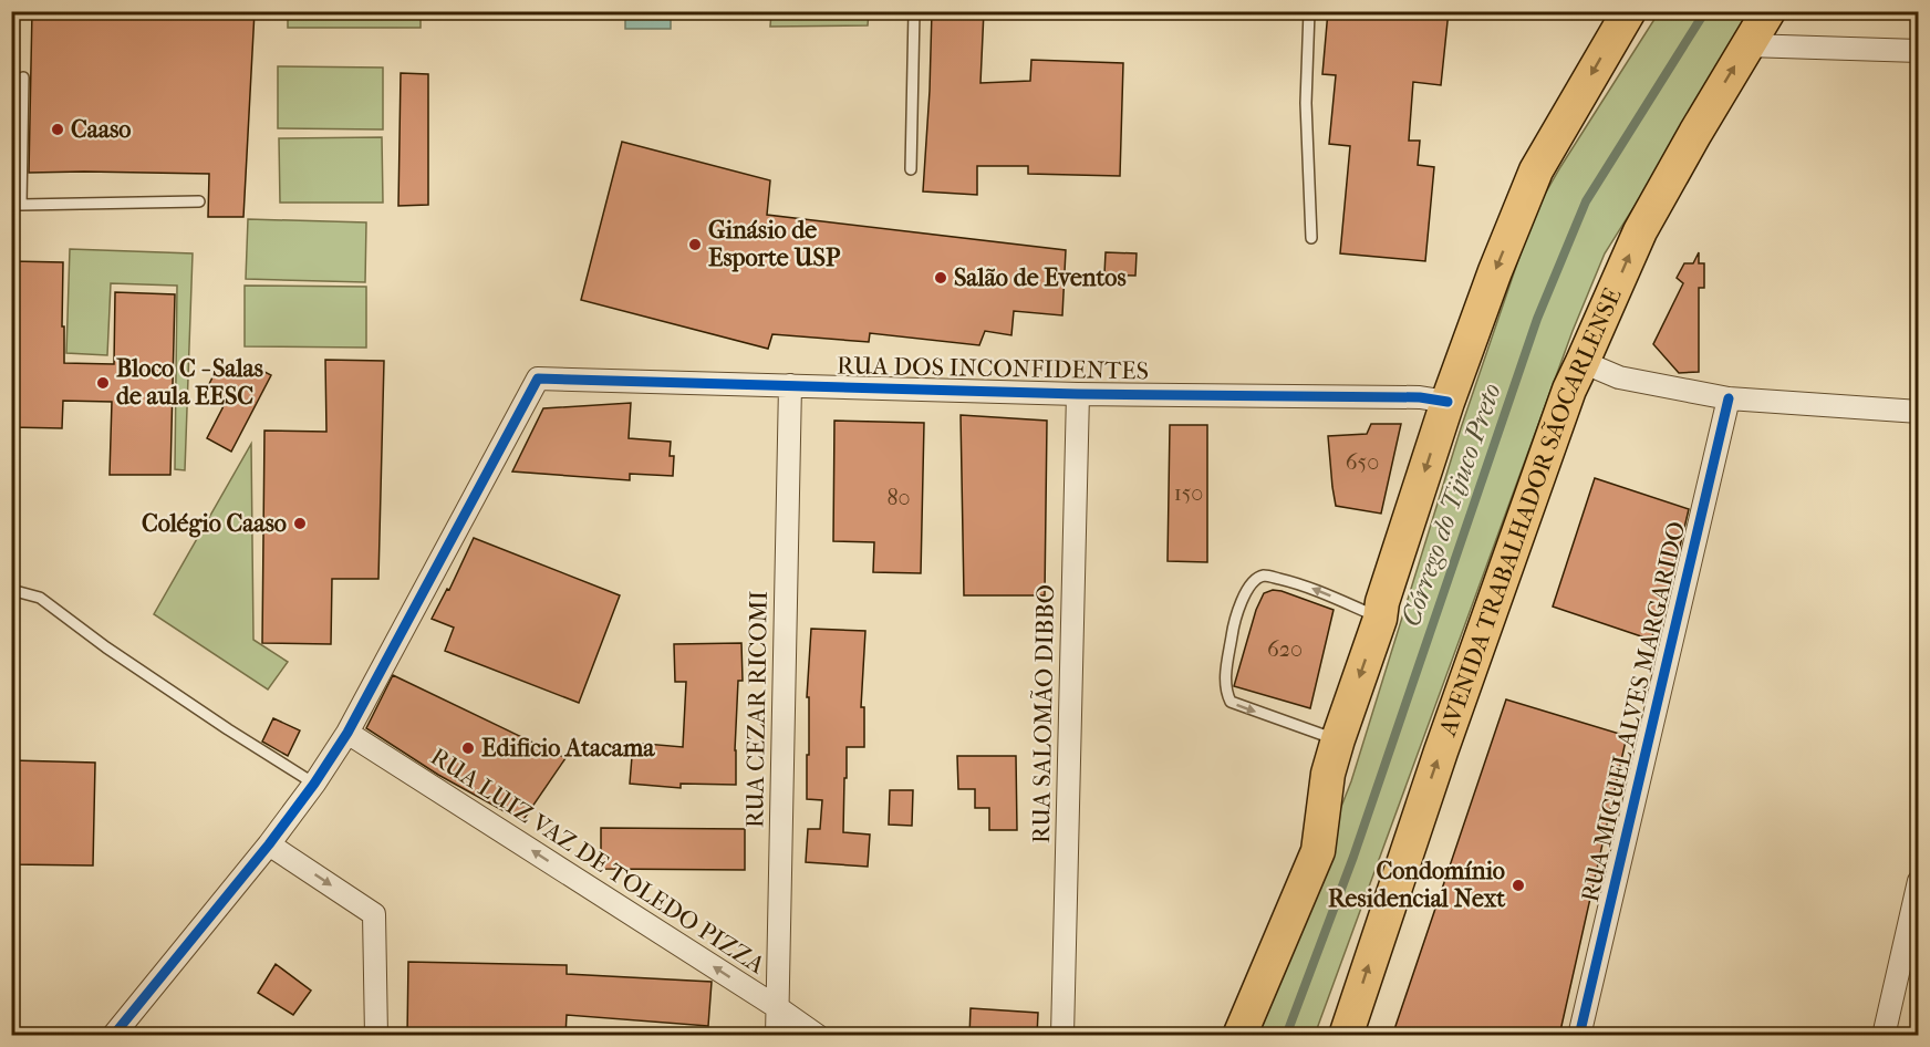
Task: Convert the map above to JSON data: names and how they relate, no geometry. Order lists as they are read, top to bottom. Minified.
{"streets":{"main road":["AVENIDA TRABALHADOR SÃOCARLENSE"],"street":["RUA DOS INCONFIDENTES","RUA CEZAR RICOMI","RUA MIGUEL ALVES MARGARIDO","RUA SALOMÃO DIBBO","RUA LUIZ VAZ DE TOLEDO PIZZA"]},"crossings":[["RUA DOS INCONFIDENTES","RUA CEZAR RICOMI"],["RUA DOS INCONFIDENTES","RUA SALOMÃO DIBBO"],["RUA DOS INCONFIDENTES","RUA LUIZ VAZ DE TOLEDO PIZZA"],["RUA CEZAR RICOMI","RUA LUIZ VAZ DE TOLEDO PIZZA"]],"one_way":["RUA LUIZ VAZ DE TOLEDO PIZZA"],"water":["Córrego do Tijuco Preto"],"places":["Caaso","Ginásio de Esporte USP","Salão de Eventos","Bloco C - Salas de aula EESC","Colégio Caaso","Edificio Atacama","Condomínio Residencial Next"],"house_numbers":["650","150","80","620"]}
